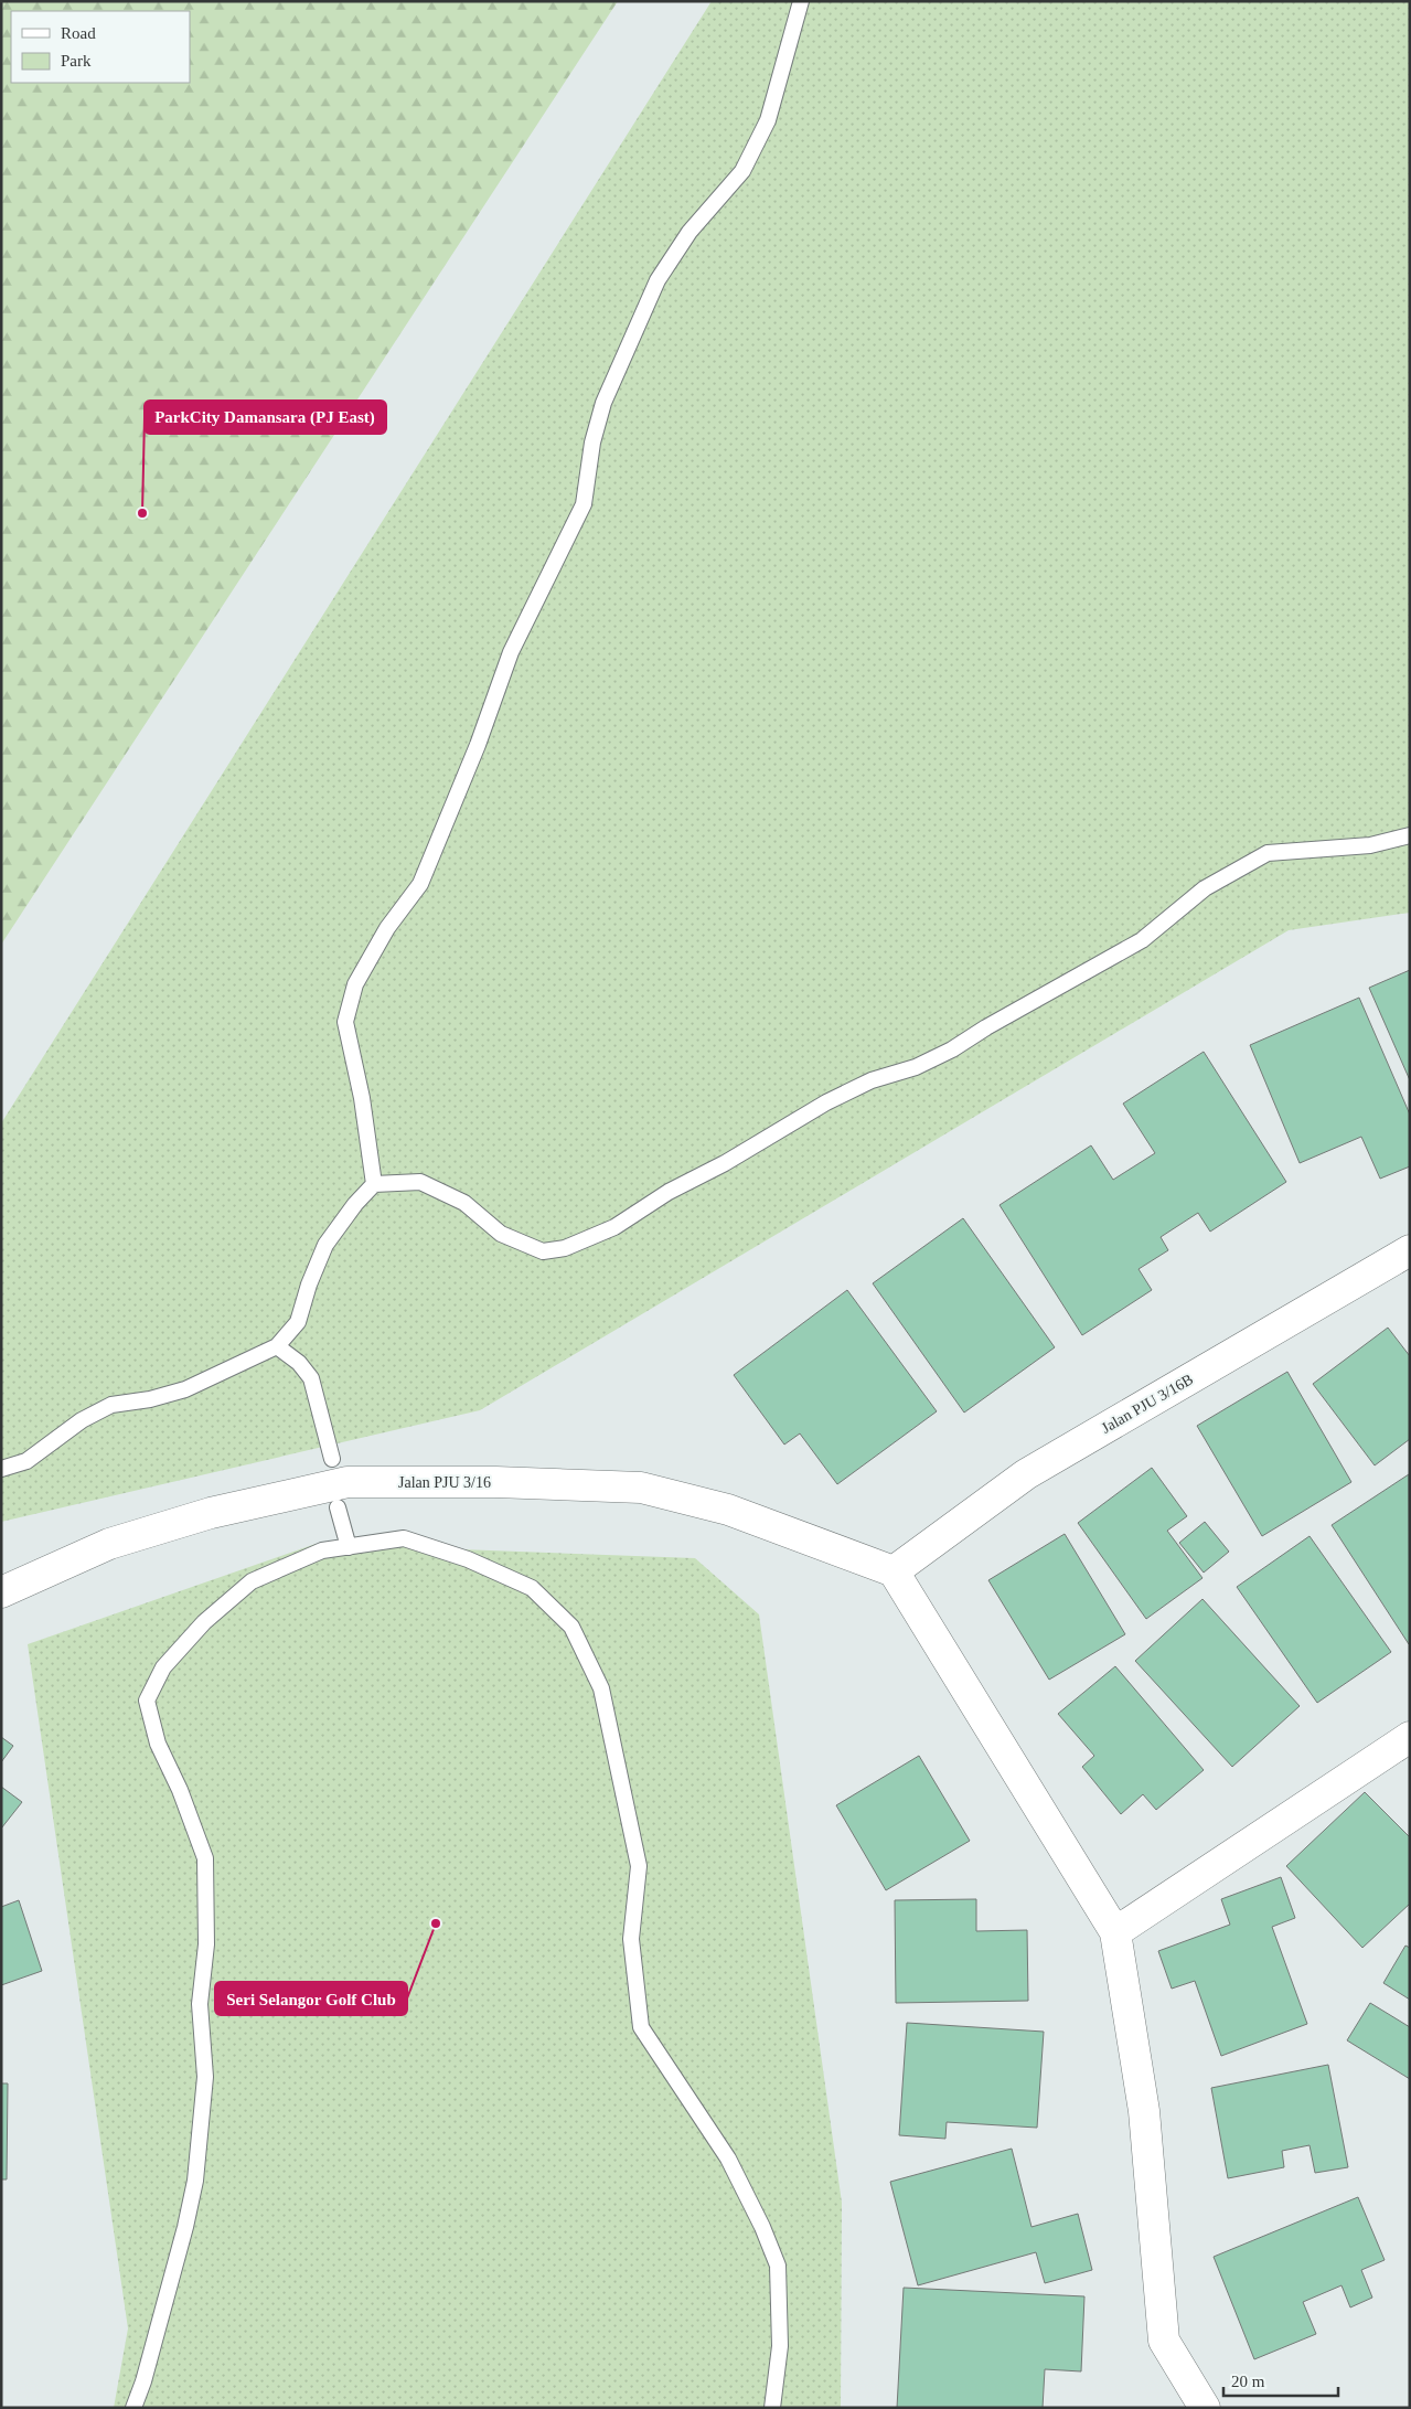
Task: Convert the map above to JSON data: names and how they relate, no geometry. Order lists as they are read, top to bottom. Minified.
{"streets":{"street":["Jalan PJU 3/16B","Jalan PJU 3/16"]},"crossings":[["Jalan PJU 3/16B","Jalan PJU 3/16"]],"places":["ParkCity Damansara (PJ East)","Seri Selangor Golf Club"],"legend":["Road","Park"],"scale_bar":"20 m"}
